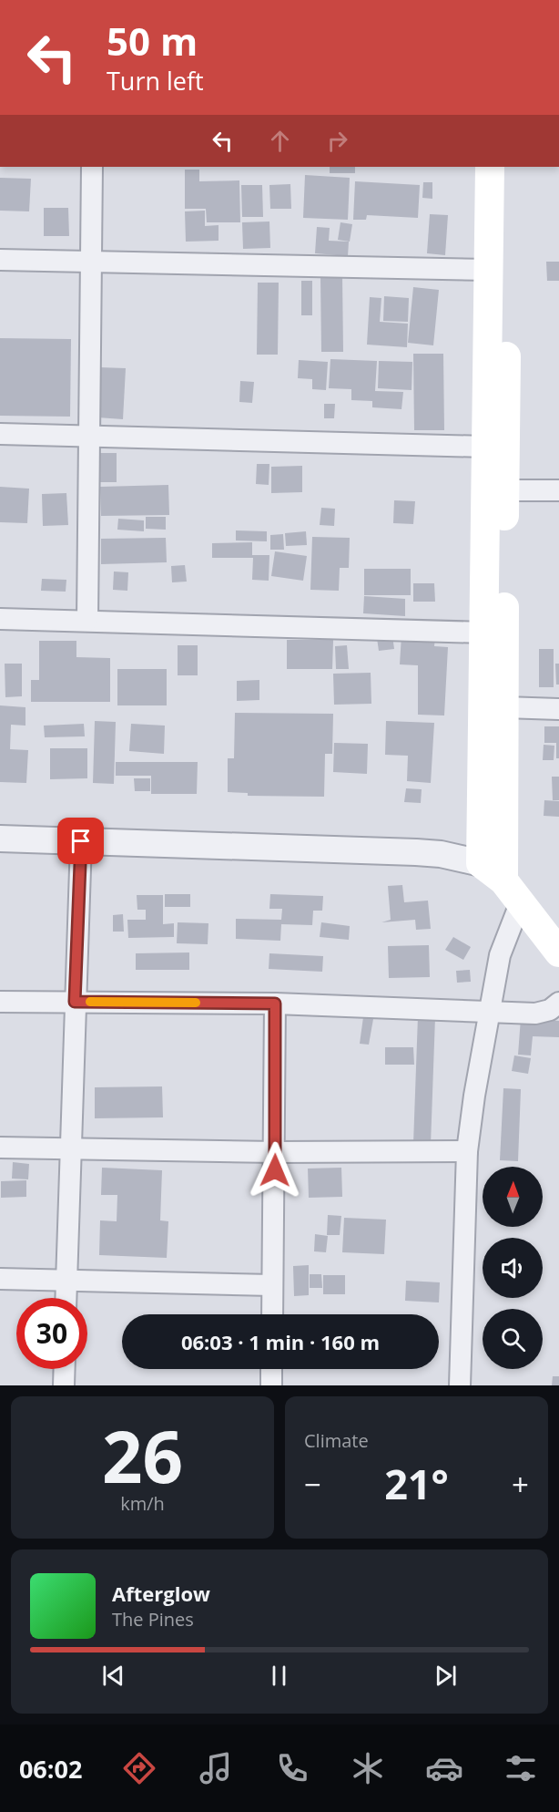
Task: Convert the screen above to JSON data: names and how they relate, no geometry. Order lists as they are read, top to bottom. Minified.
{"north":"top","page":{"turn":["50 m","Turn left"],"limit":"30","trip":"06:03 · 1 min · 160 m","tile":[["26","km/h"],"Climate"],"heat":["−","21°","+"],"song":["Afterglow","The Pines"],"tabs":"06:02"}}
